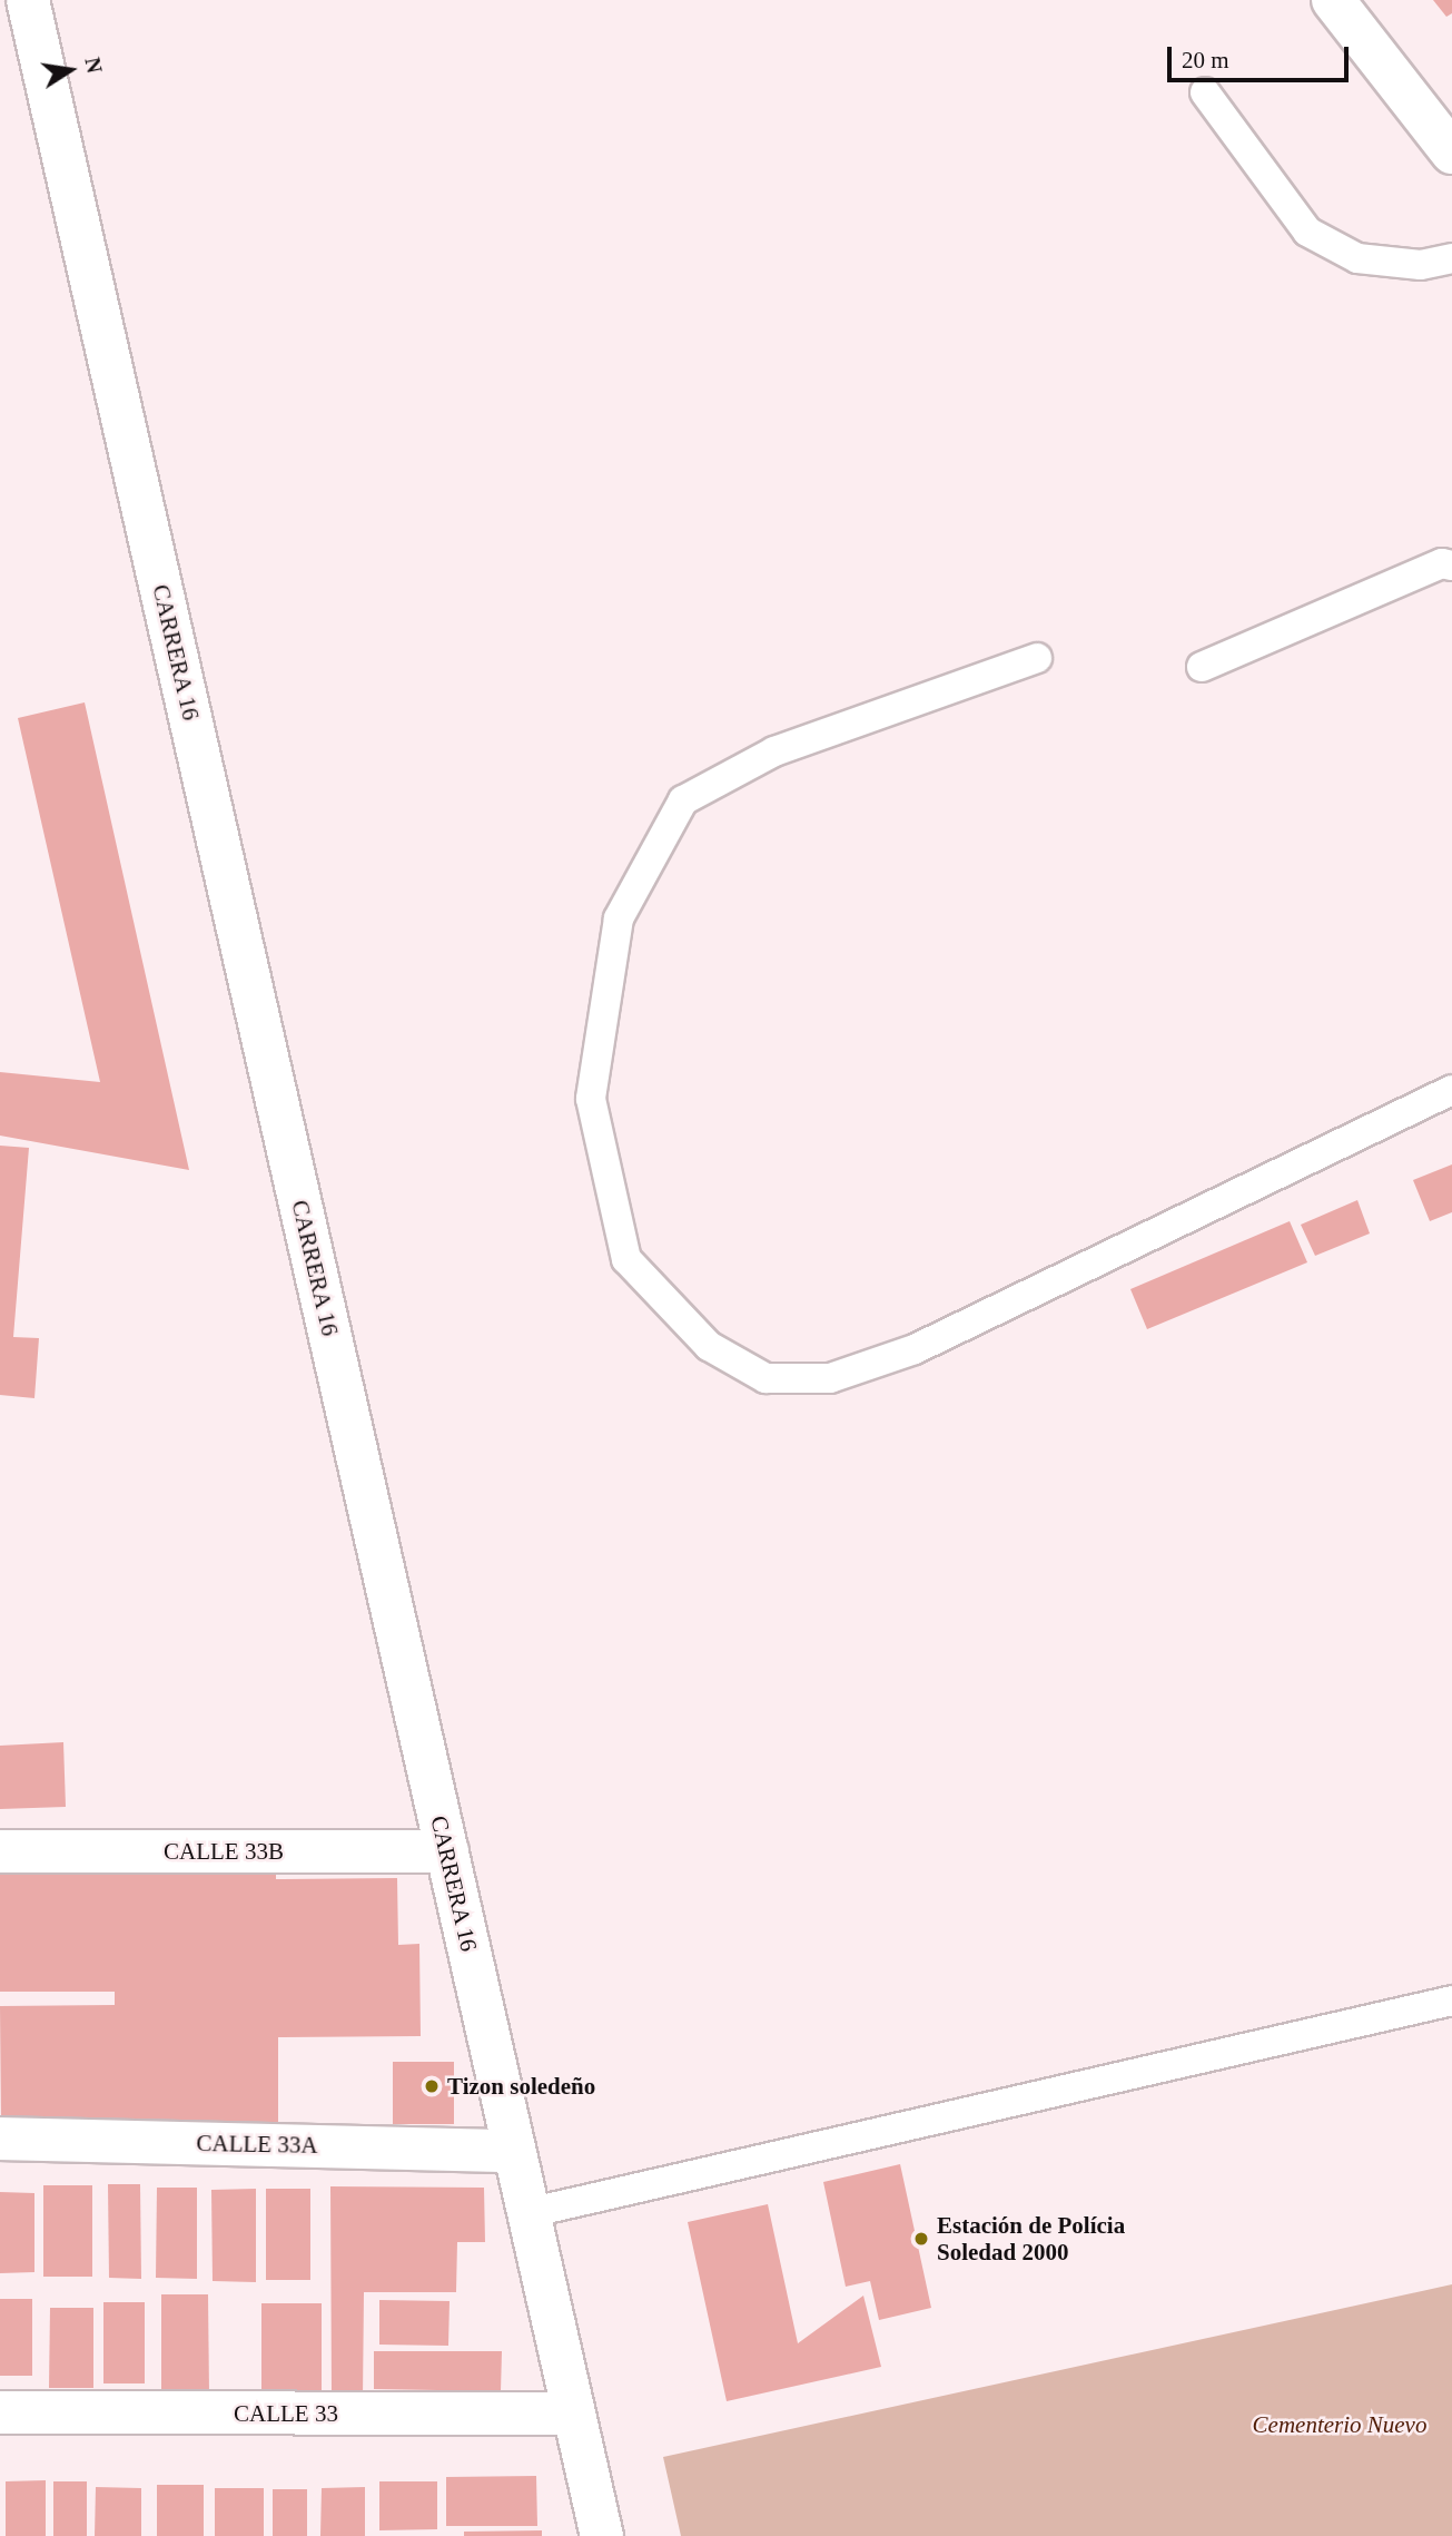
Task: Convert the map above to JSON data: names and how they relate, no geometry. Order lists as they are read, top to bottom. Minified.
{"streets":{"street":["CARRERA 16","CALLE 33B","CALLE 33A","CALLE 33"]},"crossings":[["CARRERA 16","CALLE 33B"],["CARRERA 16","CALLE 33A"],["CARRERA 16","CALLE 33"]],"parks":["Cementerio Nuevo"],"places":["Tizon soledeño","Estación de Polícia Soledad 2000"],"scale_bar":"20 m","north":"right"}
